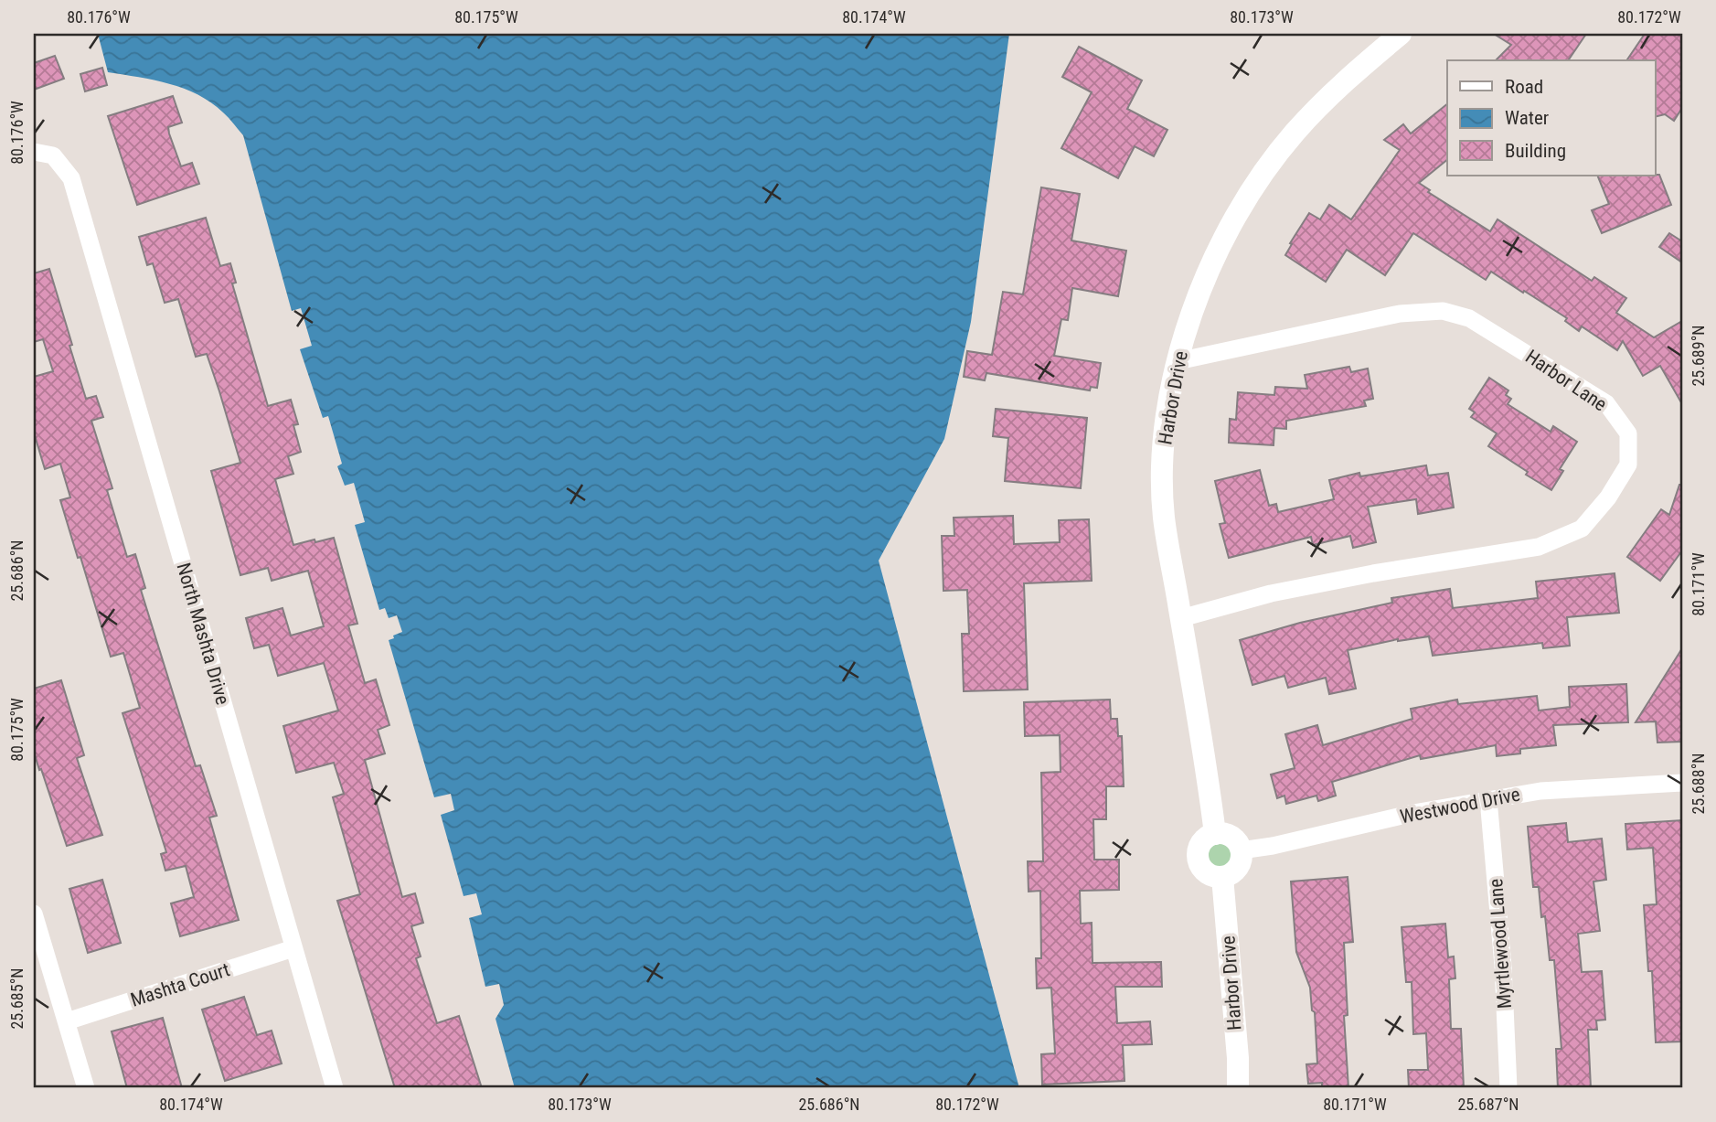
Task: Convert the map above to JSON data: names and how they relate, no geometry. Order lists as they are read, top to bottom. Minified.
{"streets":{"street":["Harbor Lane","Harbor Drive","North Mashta Drive","Westwood Drive","Myrtlewood Lane","Mashta Court"]},"crossings":[["Harbor Lane","Harbor Drive"],["Harbor Drive","Westwood Drive"],["North Mashta Drive","Mashta Court"],["Westwood Drive","Myrtlewood Lane"]],"legend":["Road","Water","Building"],"coordinates":["80.176°W","80.175°W","80.174°W","80.173°W","80.172°W","25.689°N","25.686°N","80.171°W","25.688°N","25.685°N","25.687°N"]}
